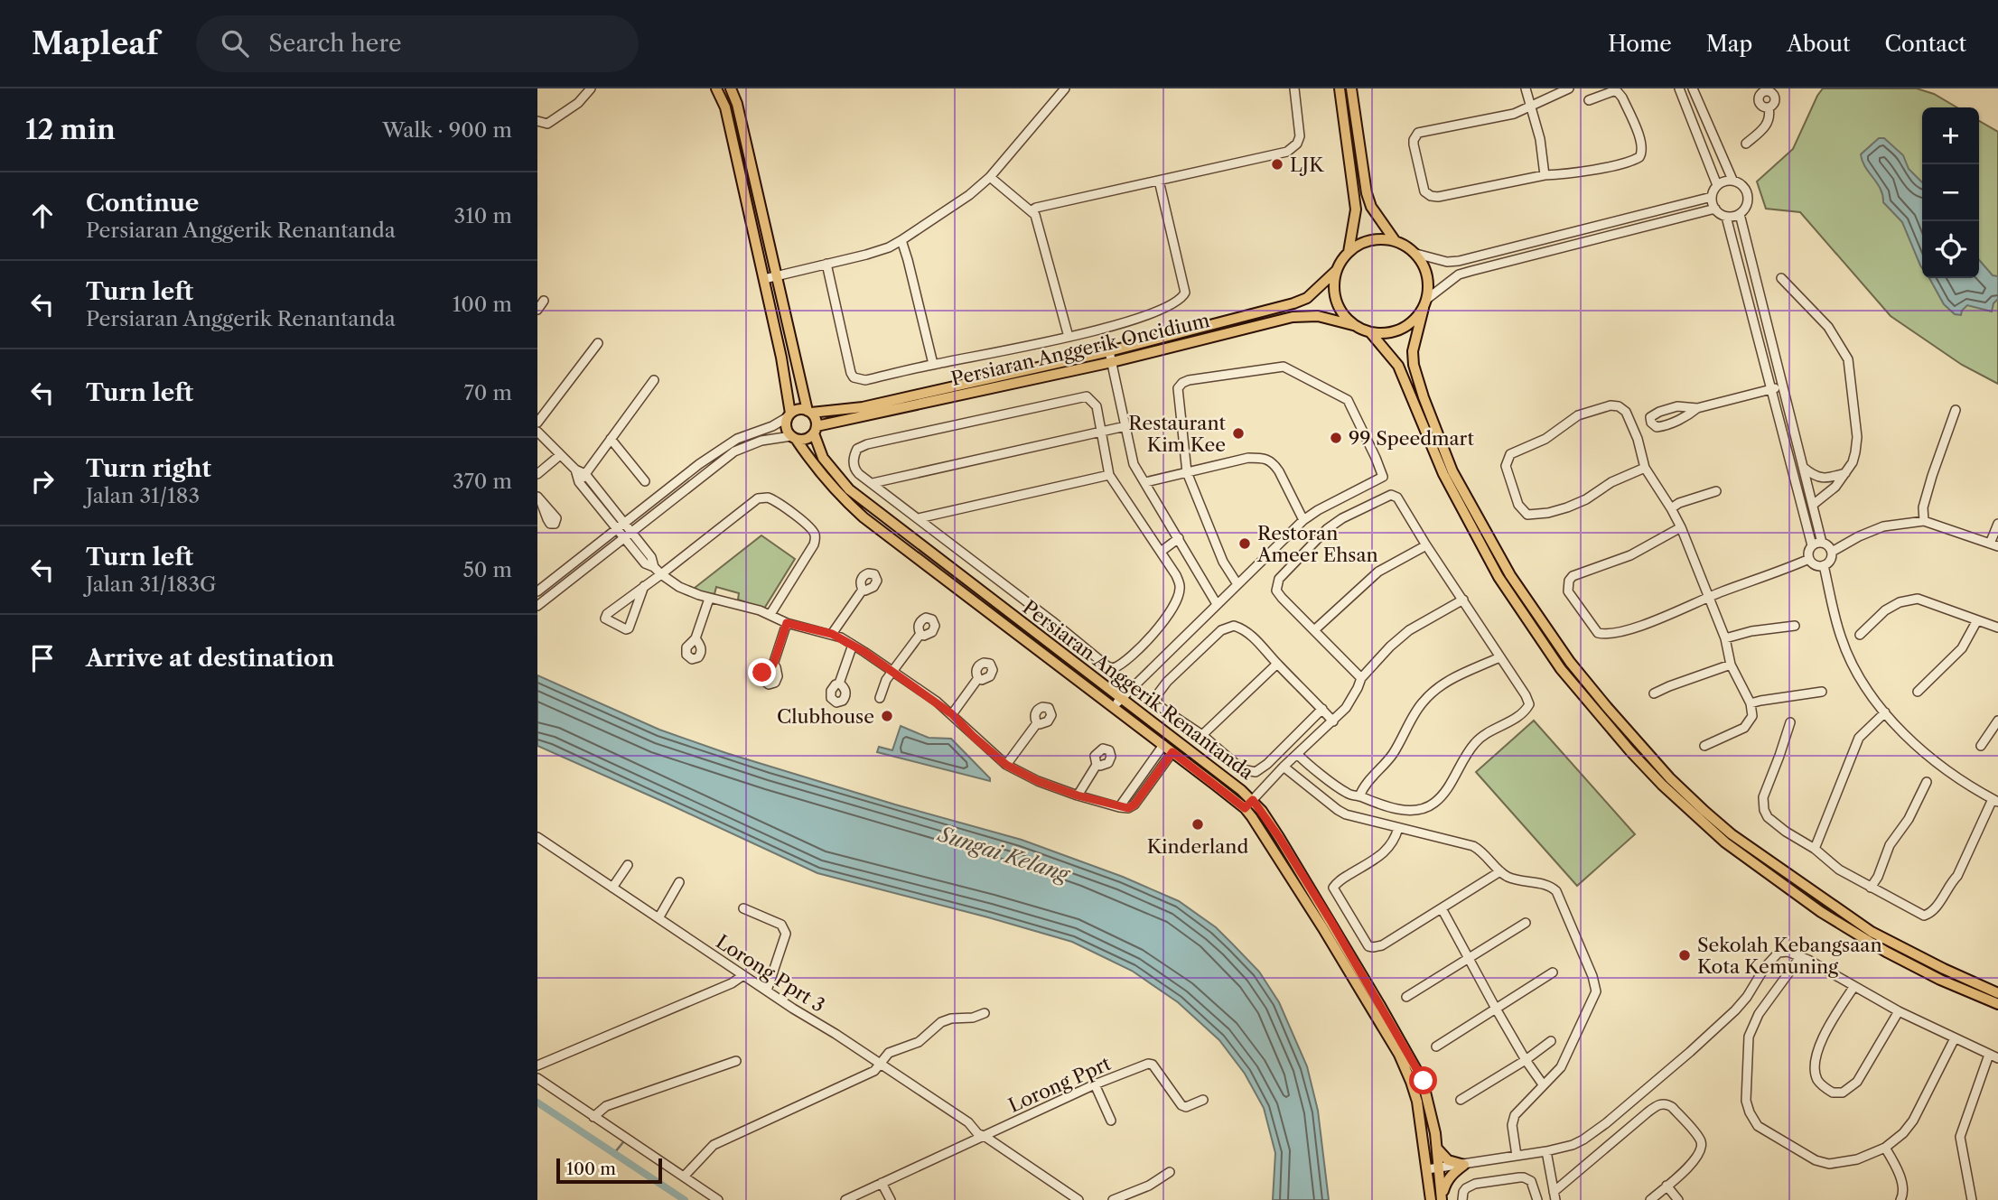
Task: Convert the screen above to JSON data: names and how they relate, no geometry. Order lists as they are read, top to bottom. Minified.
{"streets":{"main road":["Persiaran Anggerik Oncidium","Persiaran Anggerik Renantanda"],"street":["Lorong Pprt 3","Lorong Pprt"]},"crossings":[["Persiaran Anggerik Oncidium","Persiaran Anggerik Renantanda"],["Lorong Pprt 3","Lorong Pprt"]],"water":["Sungai Kelang"],"places":["LJK","Restaurant Kim Kee","99 Speedmart","Restoran Ameer Ehsan","Clubhouse","Kinderland","Sekolah Kebangsaan Kota Kemuning"],"scale_bar":"100 m","page":{"header":"Mapleaf","search":"Search here","nav":["Home","Map","About","Contact"],"heading":["12 min","Walk · 900 m"],"map_buttons":["+","−"],"list":[["Continue","Persiaran Anggerik Renantanda","310 m"],["Turn left","Persiaran Anggerik Renantanda","100 m"],["Turn left","70 m"],["Turn right","Jalan 31/183","370 m"],["Turn left","Jalan 31/183G","50 m"],"Arrive at destination"],"scale":"100 m"}}
